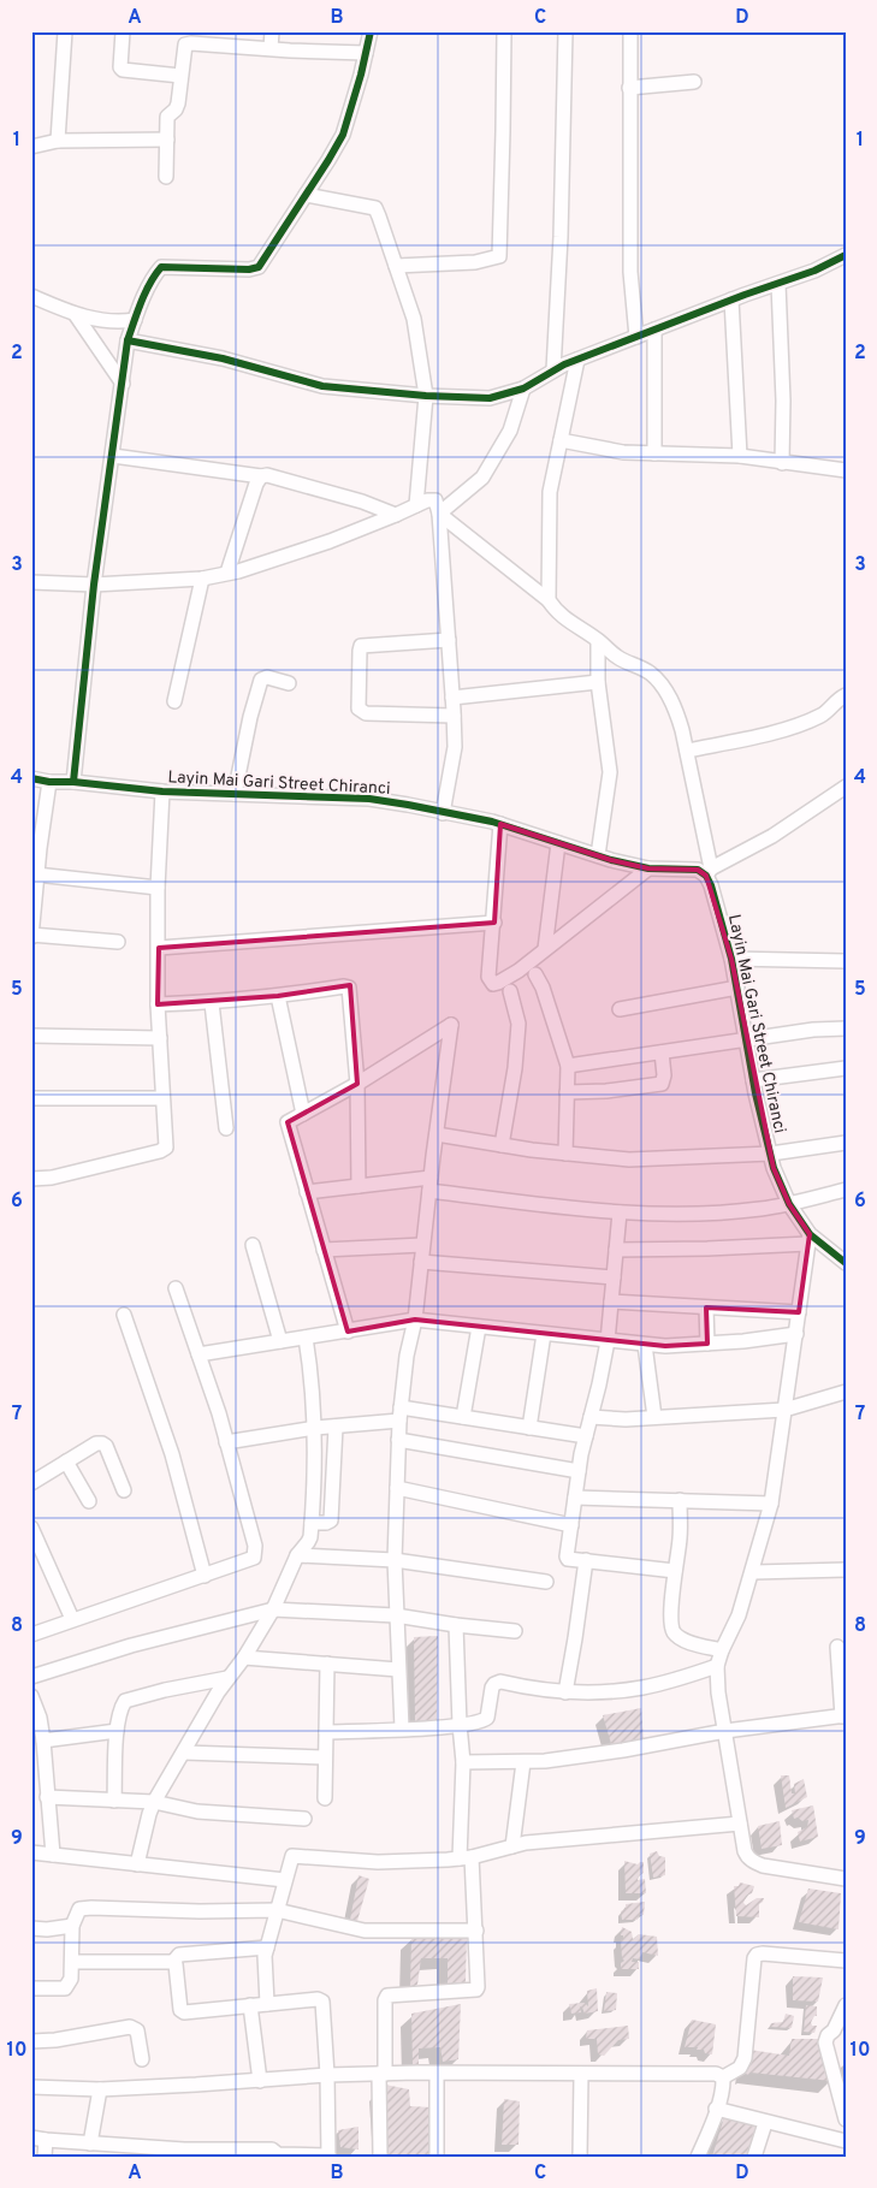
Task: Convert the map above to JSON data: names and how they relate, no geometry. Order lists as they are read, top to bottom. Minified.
{"streets":{"street":["Layin Mai Gari Street Chiranci"]},"grid":{"columns":["A","B","C","D"],"rows":["1","2","3","4","5","6","7","8","9","10"]}}
